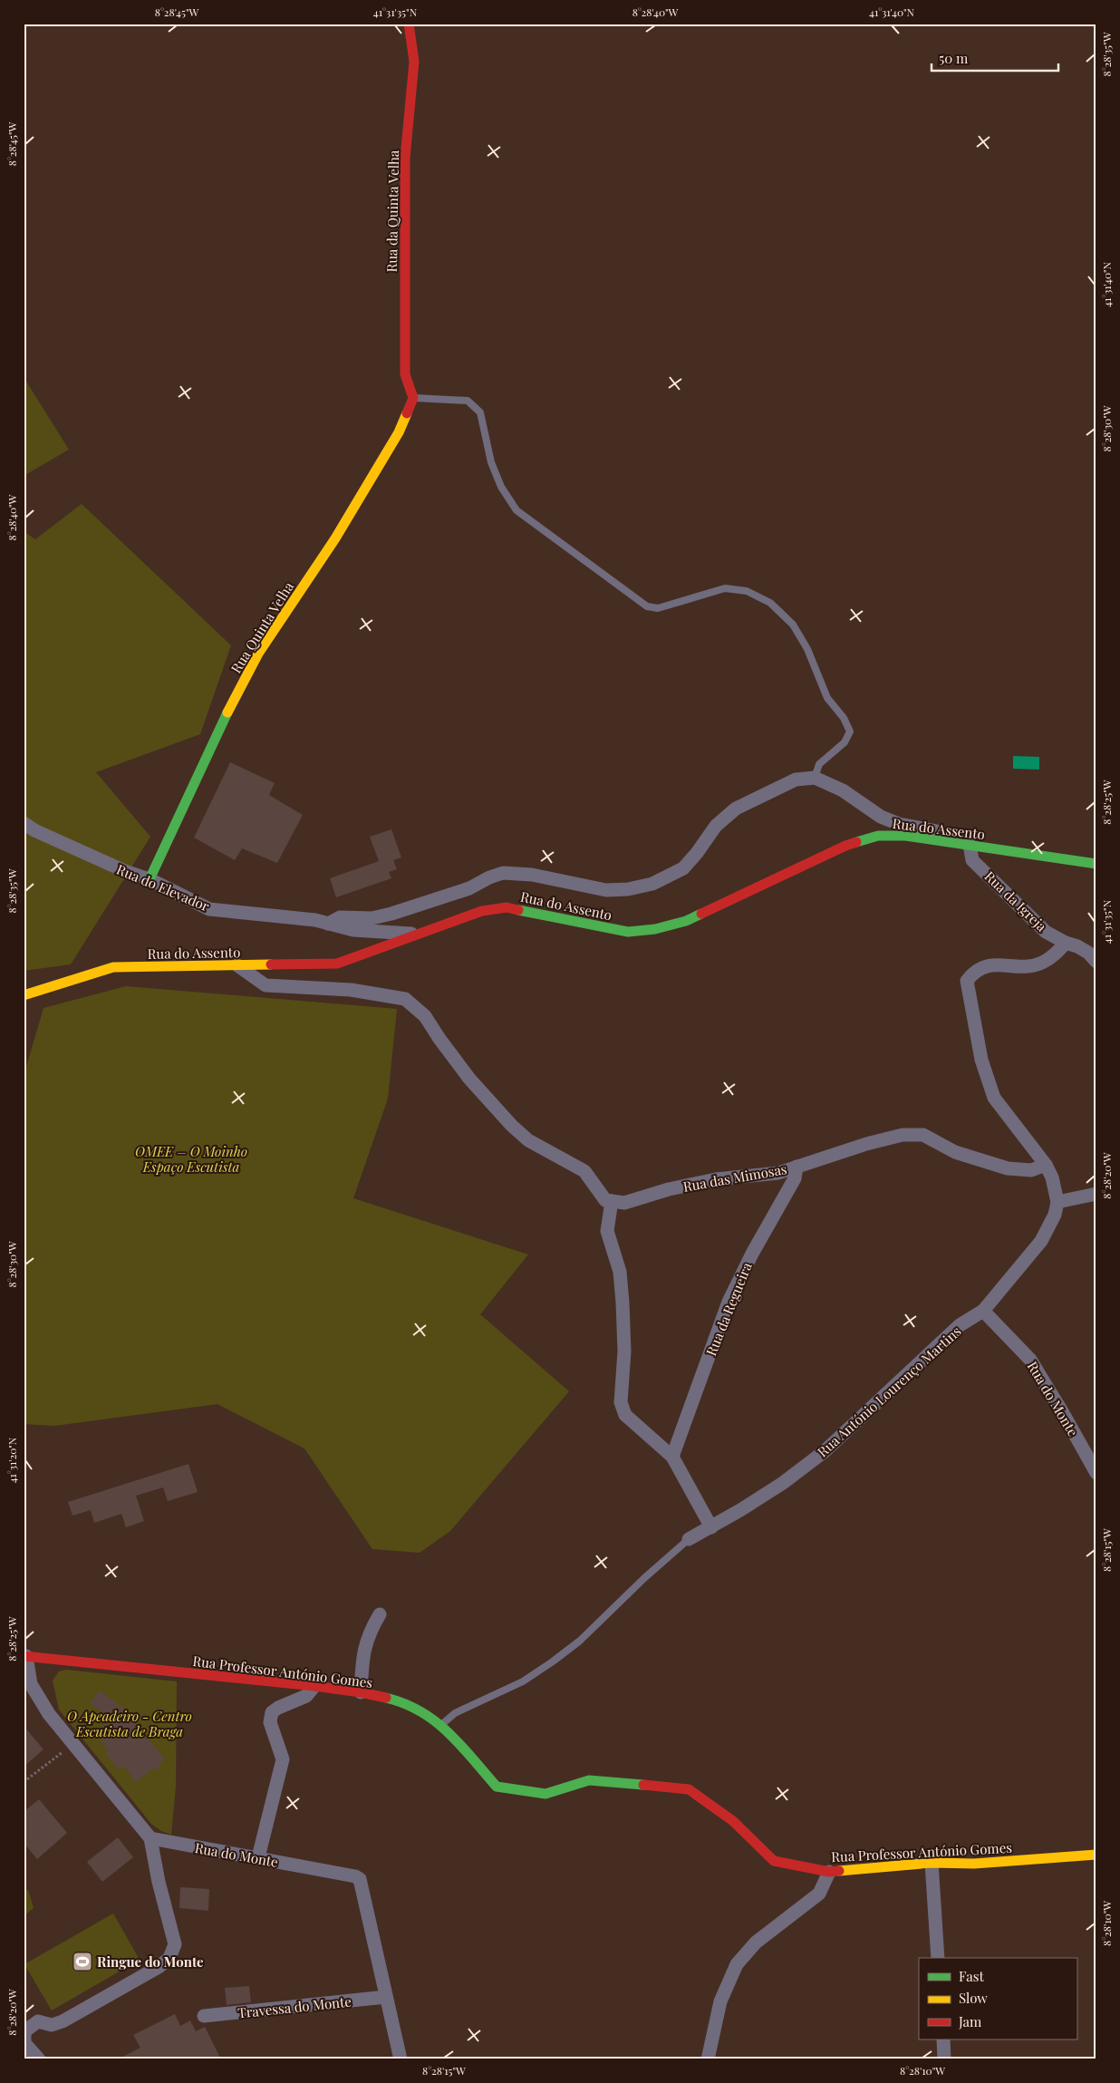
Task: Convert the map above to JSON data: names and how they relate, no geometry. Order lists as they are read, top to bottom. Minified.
{"streets":{"street":["Rua da Quinta Velha","Rua Quinta Velha","Rua do Assento","Rua do Elevador","Rua da Igreja","Rua das Mimosas","Rua da Regueira","Rua António Lourenço Martins","Rua do Monte","Rua Professor António Gomes","Travessa do Monte"]},"crossings":[["Rua da Quinta Velha","Rua Quinta Velha"],["Rua Quinta Velha","Rua do Elevador"],["Rua do Assento","Rua do Elevador"],["Rua do Assento","Rua da Igreja"],["Rua das Mimosas","Rua da Regueira"],["Rua António Lourenço Martins","Rua do Monte"],["Rua António Lourenço Martins","Rua Professor António Gomes"],["Rua do Monte","Travessa do Monte"]],"parks":["OMEE – O Moinho Espaço Escutista","O Apeadeiro - Centro Escutista de Braga"],"places":{"sports":["Ringue do Monte"]},"legend":["Fast","Slow","Jam"],"scale_bar":"50 m","coordinates":["8°28'45\"W","41°31'35\"N","8°28'40\"W","41°31'40\"N","8°28'35\"W","8°28'30\"W","8°28'25\"W","8°28'20\"W","41°31'20\"N","8°28'15\"W","8°28'10\"W"]}
